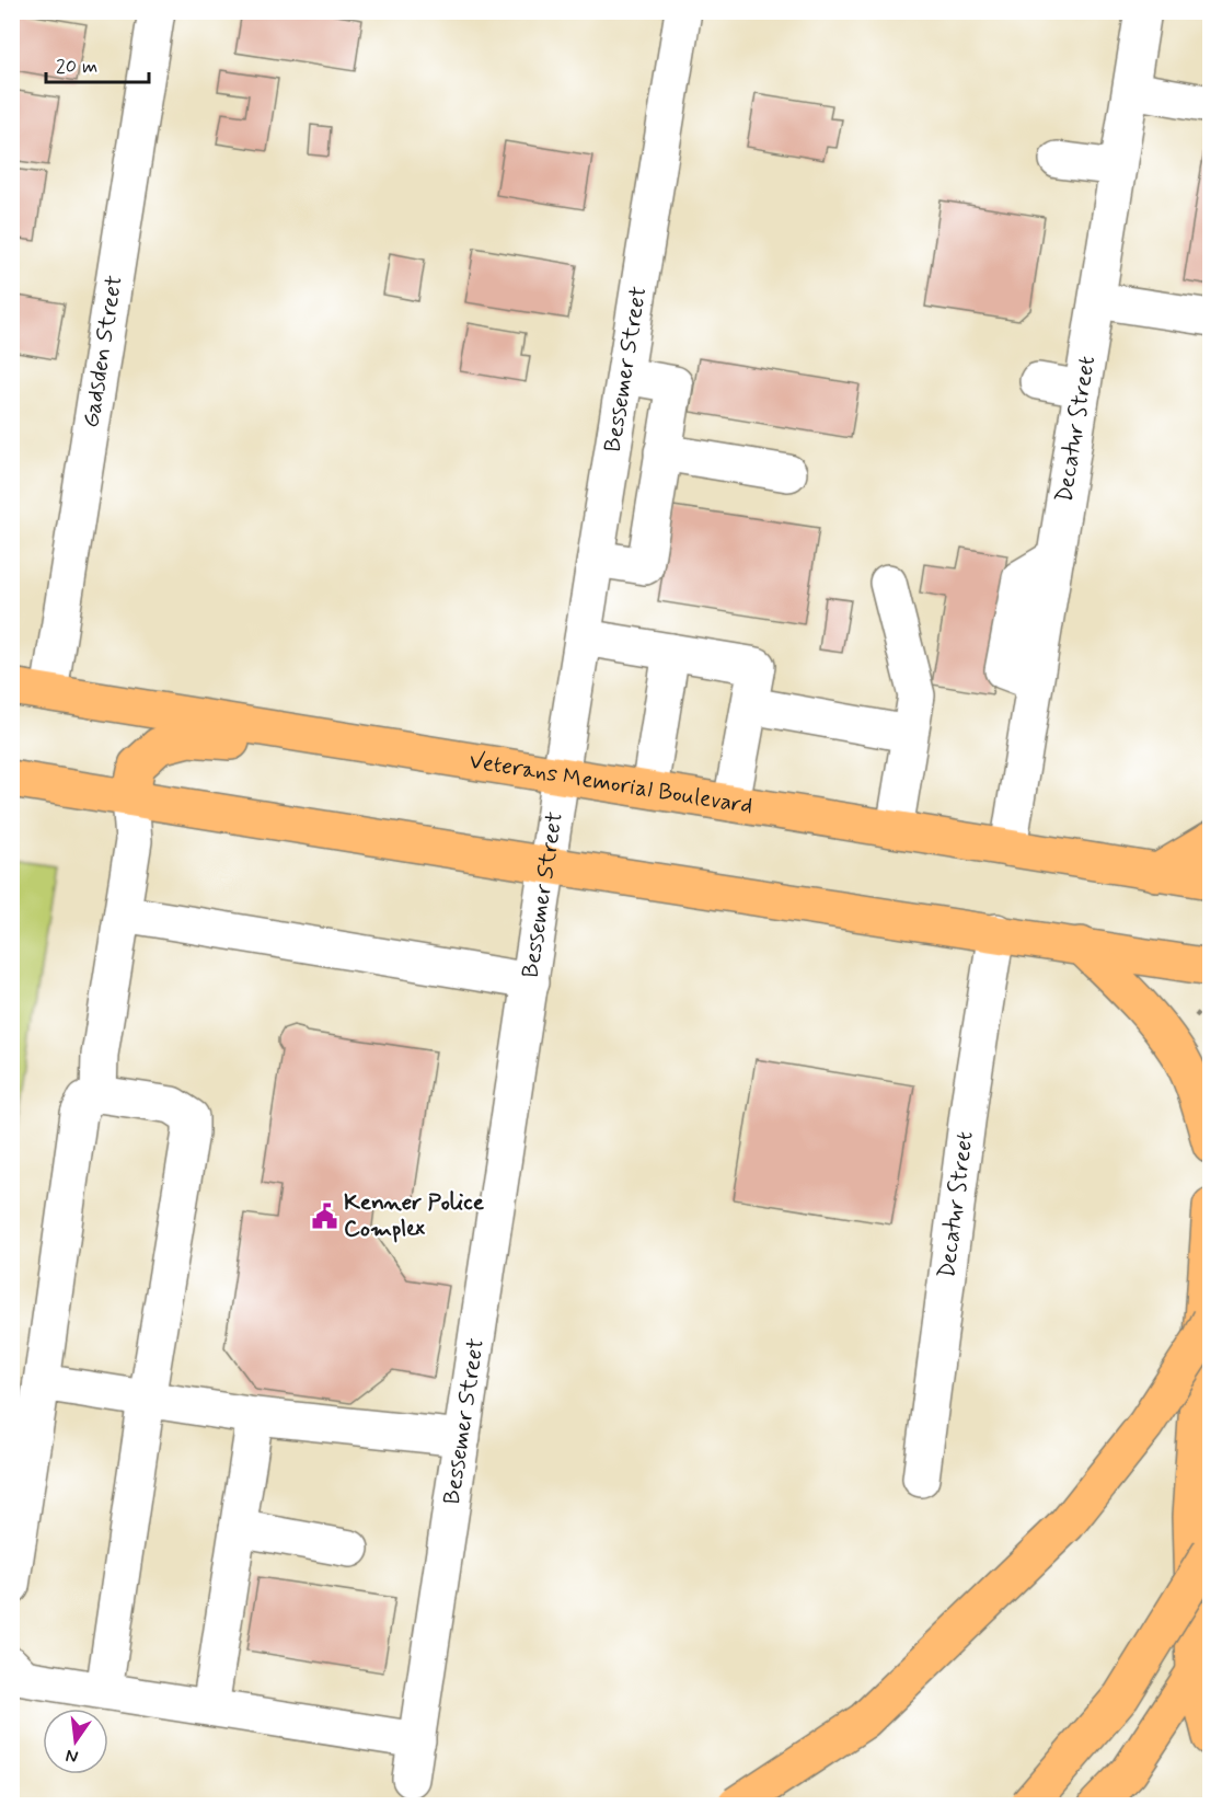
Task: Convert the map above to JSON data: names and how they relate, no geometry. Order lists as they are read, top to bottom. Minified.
{"streets":{"main road":["Veterans Memorial Boulevard"],"street":["Gadsden Street","Bessemer Street","Decatur Street"]},"crossings":[["Gadsden Street","Veterans Memorial Boulevard"],["Bessemer Street","Veterans Memorial Boulevard"],["Decatur Street","Veterans Memorial Boulevard"]],"places":{"public building":["Kenner Police Complex"]},"scale_bar":"20 m","north":"bottom"}
